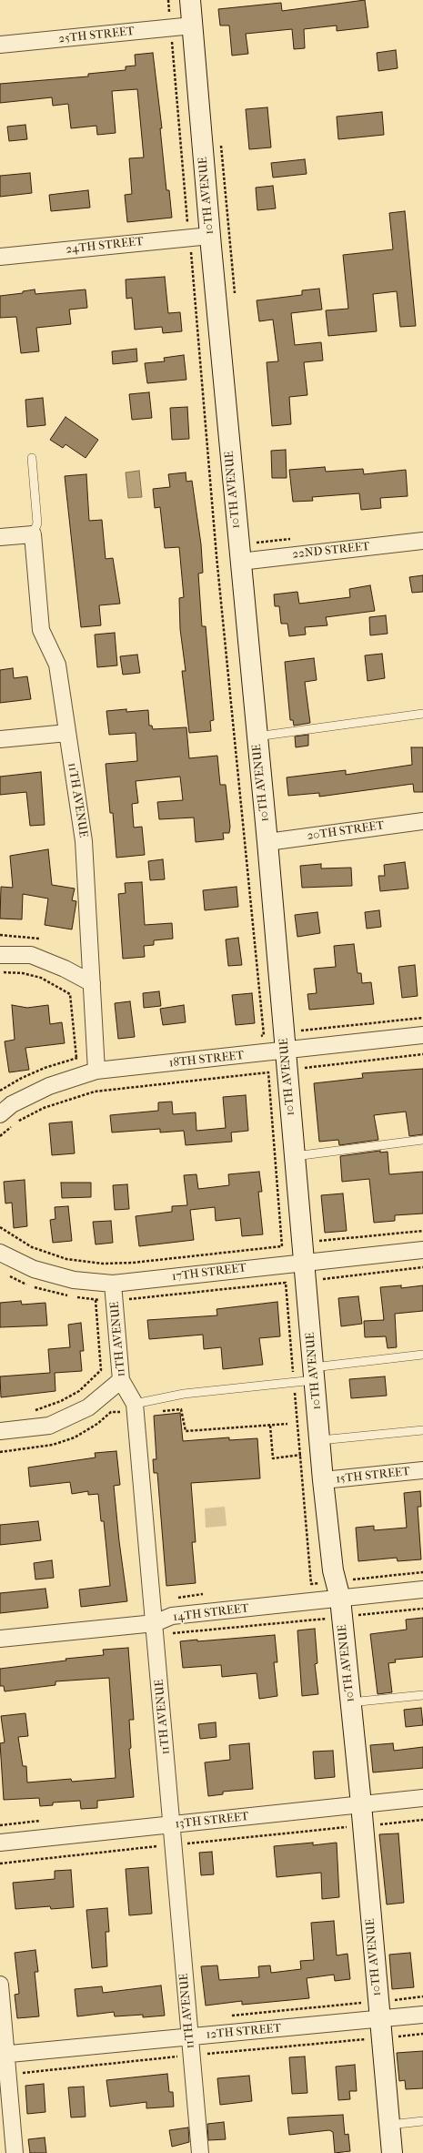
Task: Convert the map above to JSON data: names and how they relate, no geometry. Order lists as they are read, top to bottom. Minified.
{"streets":{"street":["25TH STREET","10TH AVENUE","24TH STREET","22ND STREET","11TH AVENUE","20TH STREET","18TH STREET","17TH STREET","15TH STREET","14TH STREET","13TH STREET","12TH STREET"]},"crossings":[["25TH STREET","10TH AVENUE"],["10TH AVENUE","24TH STREET"],["10TH AVENUE","22ND STREET"],["10TH AVENUE","20TH STREET"],["10TH AVENUE","18TH STREET"],["10TH AVENUE","17TH STREET"],["10TH AVENUE","15TH STREET"],["10TH AVENUE","14TH STREET"],["10TH AVENUE","13TH STREET"],["10TH AVENUE","12TH STREET"],["11TH AVENUE","18TH STREET"],["11TH AVENUE","17TH STREET"],["11TH AVENUE","14TH STREET"],["11TH AVENUE","13TH STREET"],["11TH AVENUE","12TH STREET"]]}
